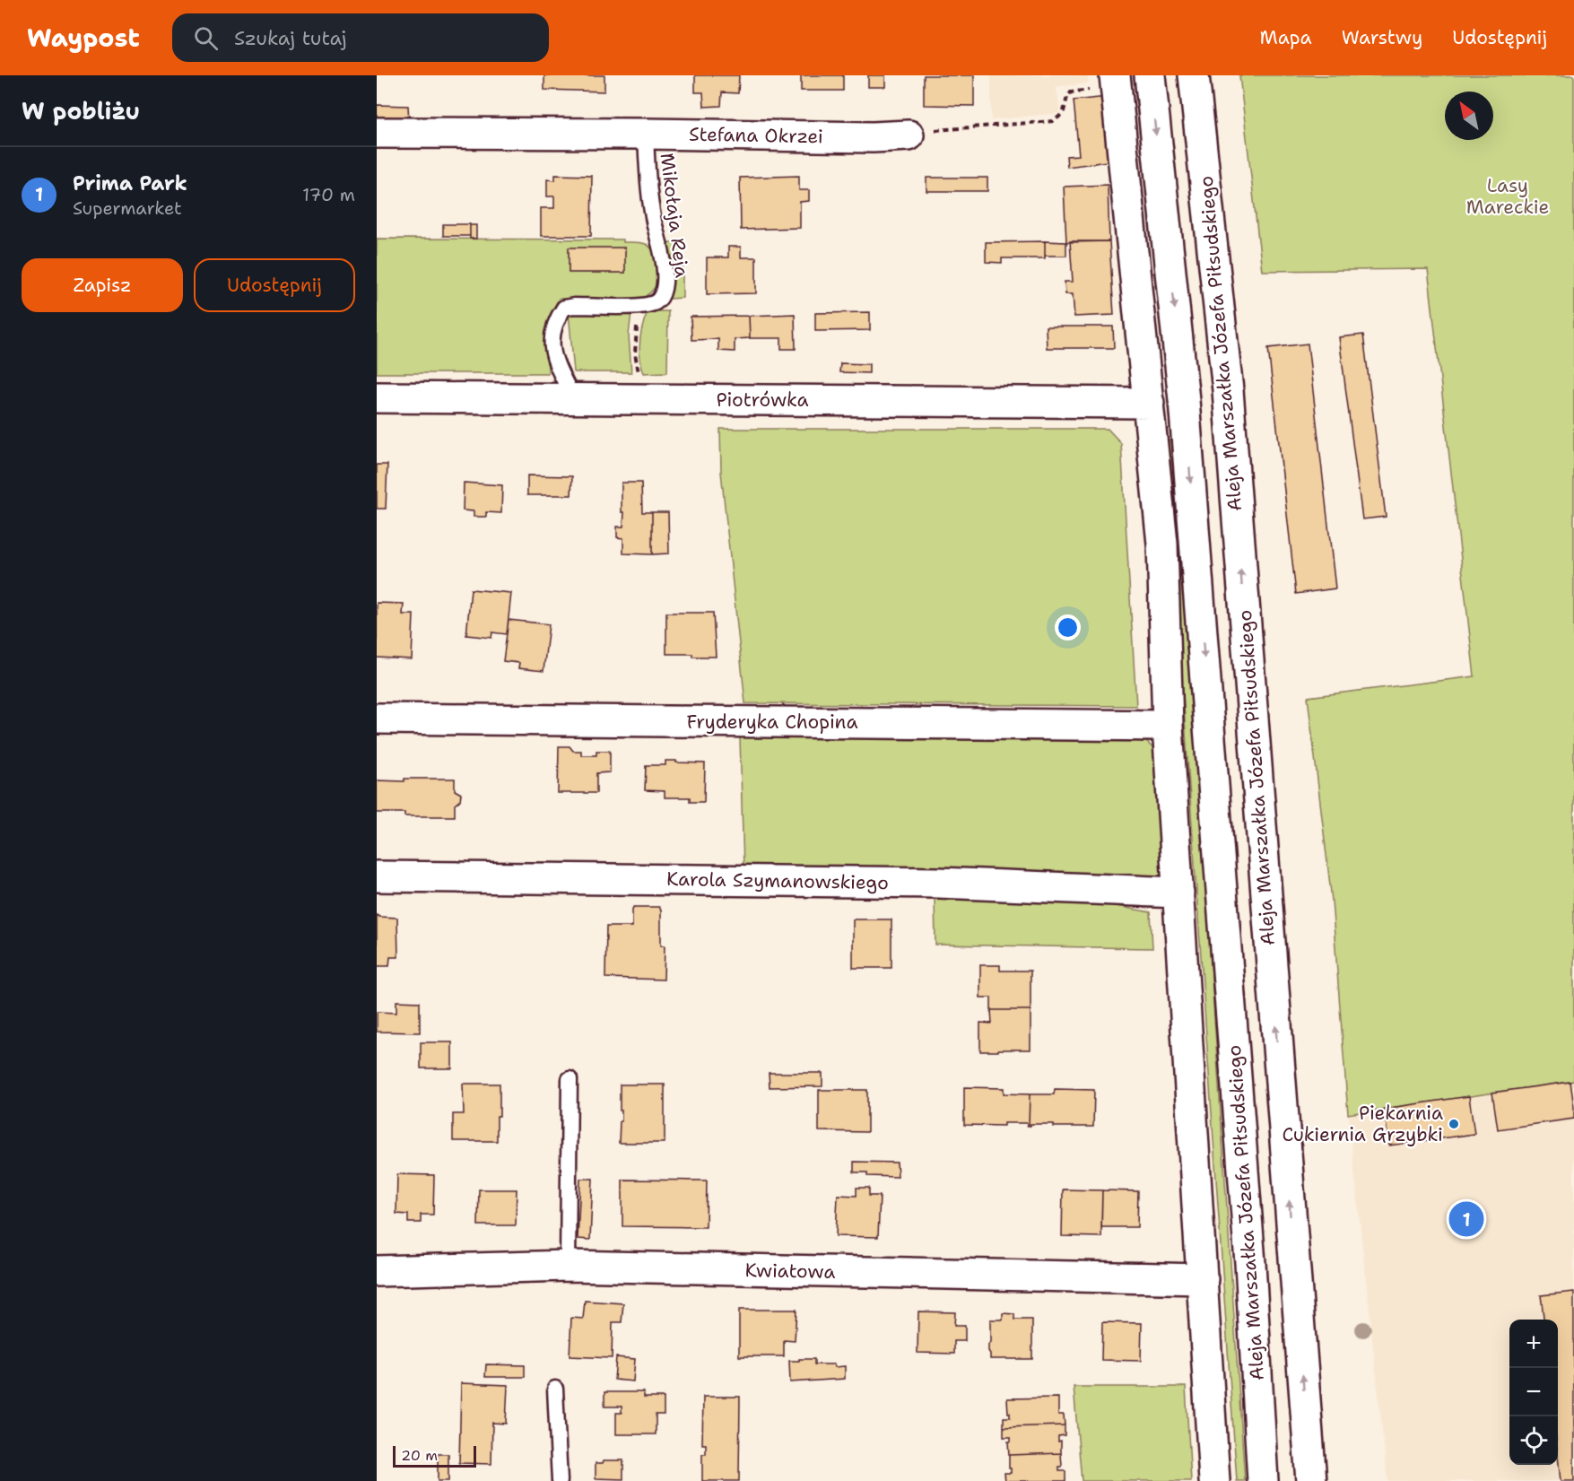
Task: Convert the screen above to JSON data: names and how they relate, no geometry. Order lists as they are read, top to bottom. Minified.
{"streets":{"street":["Stefana Okrzei","Aleja Marszałka Józefa Piłsudskiego","Piotrówka","Fryderyka Chopina","Karola Szymanowskiego","Kwiatowa"],"lane":["Mikołaja Reja"]},"crossings":[["Stefana Okrzei","Mikołaja Reja"]],"parks":["Lasy Mareckie"],"places":["Piekarnia Cukiernia Grzybki"],"scale_bar":"20 m","north":"top left","page":{"header":"Waypost","search":"Szukaj tutaj","nav":["Mapa","Warstwy","Udostępnij"],"heading":"W pobliżu","list":[{"mark":"1","name":"Prima Park","note":"Supermarket","value":"170 m"}],"buttons":["Zapisz","Udostępnij"],"pins":"1","map_buttons":["+","−"],"scale":"20 m"}}
